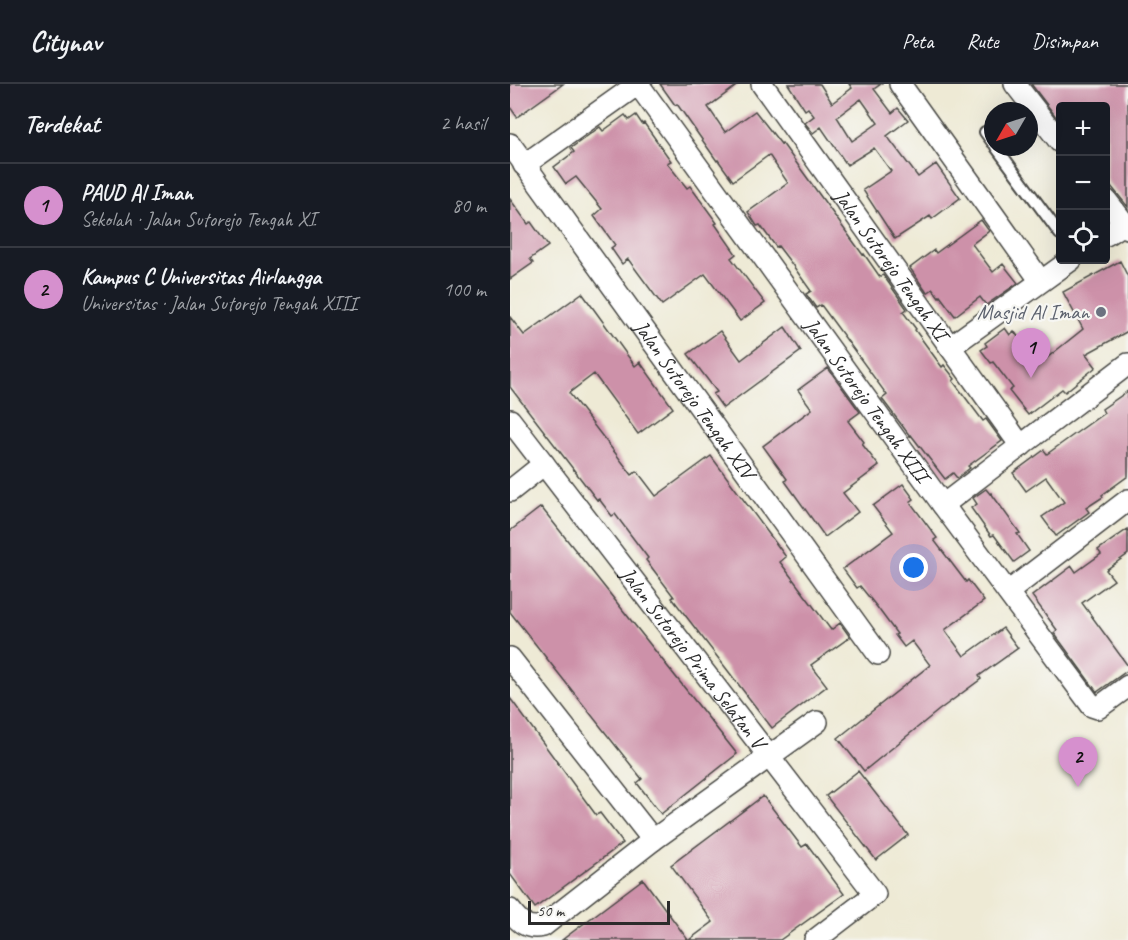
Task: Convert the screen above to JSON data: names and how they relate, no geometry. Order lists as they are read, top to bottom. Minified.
{"streets":{"street":["Jalan Sutorejo Tengah XI","Jalan Sutorejo Tengah XIII","Jalan Sutorejo Tengah XIV","Jalan Sutorejo Prima Selatan V"]},"places":["Masjid Al Iman"],"scale_bar":"50 m","north":"bottom left","page":{"header":"Citynav","nav":["Peta","Rute","Disimpan"],"heading":["Terdekat","2 hasil"],"map_buttons":["+","−"],"list":[{"mark":"1","name":"PAUD Al Iman","note":"Sekolah · Jalan Sutorejo Tengah XI","value":"80 m"},{"mark":"2","name":"Kampus C Universitas Airlangga","note":"Universitas · Jalan Sutorejo Tengah XIII","value":"100 m"}],"pins":["1","2"],"scale":"50 m"}}
